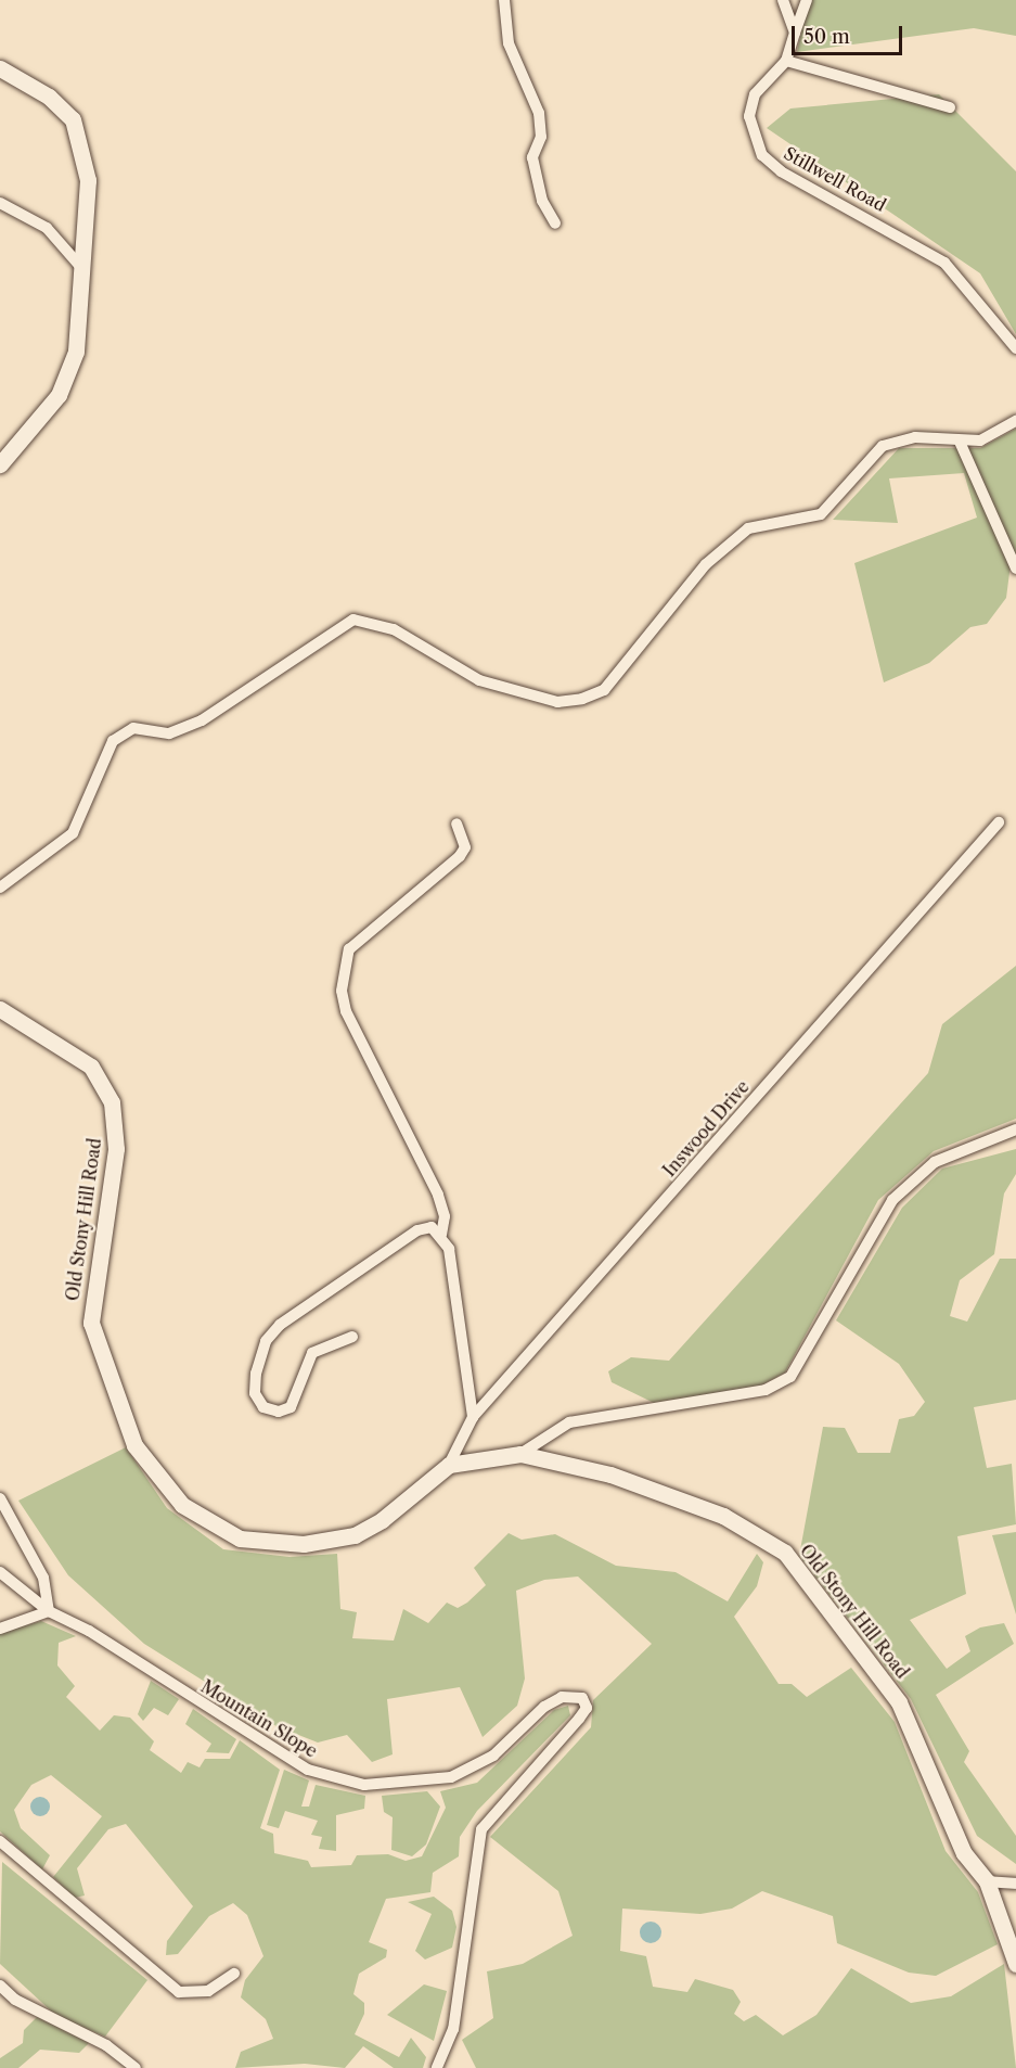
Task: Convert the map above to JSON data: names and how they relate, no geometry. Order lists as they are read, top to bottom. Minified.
{"streets":{"street":["Stillwell Road","Inswood Drive","Old Stony Hill Road","Mountain Slope"]},"crossings":[["Inswood Drive","Old Stony Hill Road"]],"scale_bar":"50 m"}
